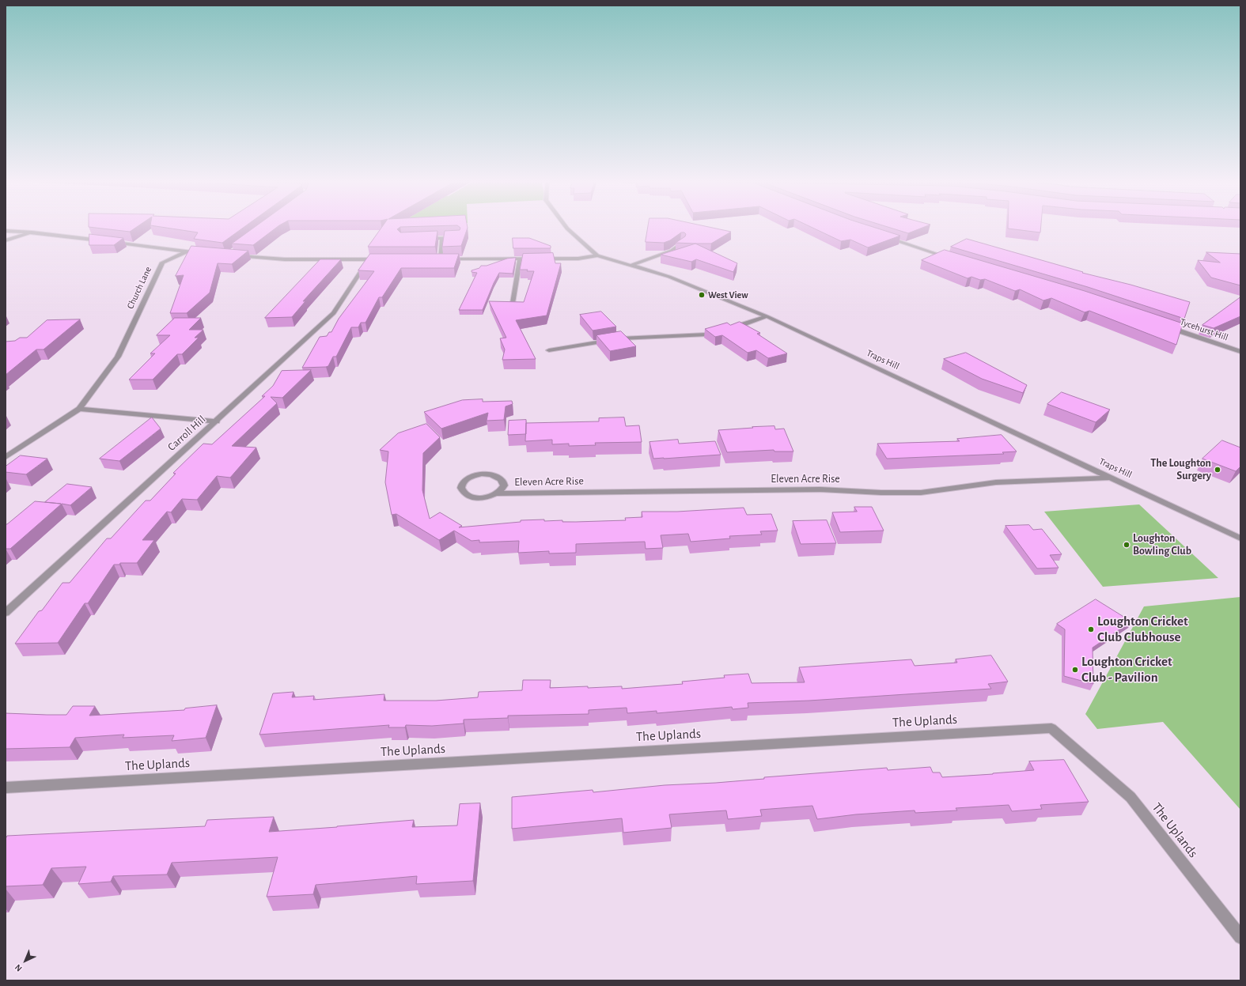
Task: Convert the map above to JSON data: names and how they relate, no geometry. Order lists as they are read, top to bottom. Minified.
{"streets":{"street":["Church Lane","Tycehurst Hill","Traps Hill","Carroll Hill","Eleven Acre Rise","The Uplands"]},"crossings":[["Traps Hill","Eleven Acre Rise"]],"places":["West View","The Loughton Surgery","Loughton Bowling Club","Loughton Cricket Club Clubhouse","Loughton Cricket Club - Pavilion"],"north":"bottom left"}
